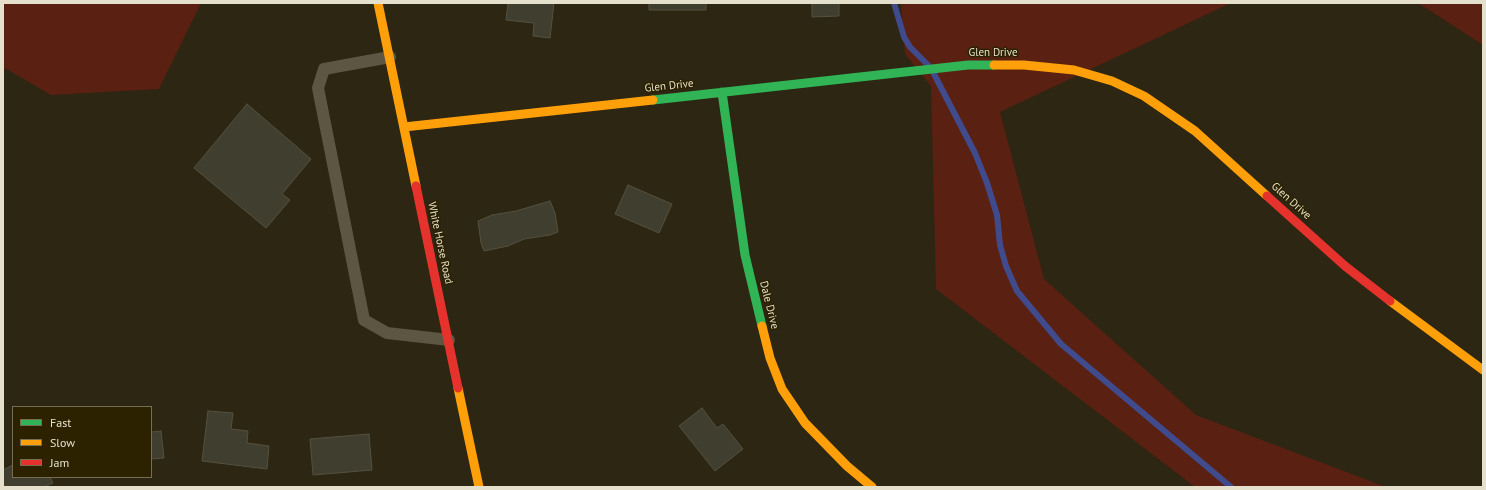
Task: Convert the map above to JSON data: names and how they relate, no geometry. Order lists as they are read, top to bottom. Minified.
{"streets":{"street":["Glen Drive","White Horse Road","Dale Drive"]},"crossings":[["Glen Drive","White Horse Road"],["Glen Drive","Dale Drive"]],"legend":["Fast","Slow","Jam"]}
